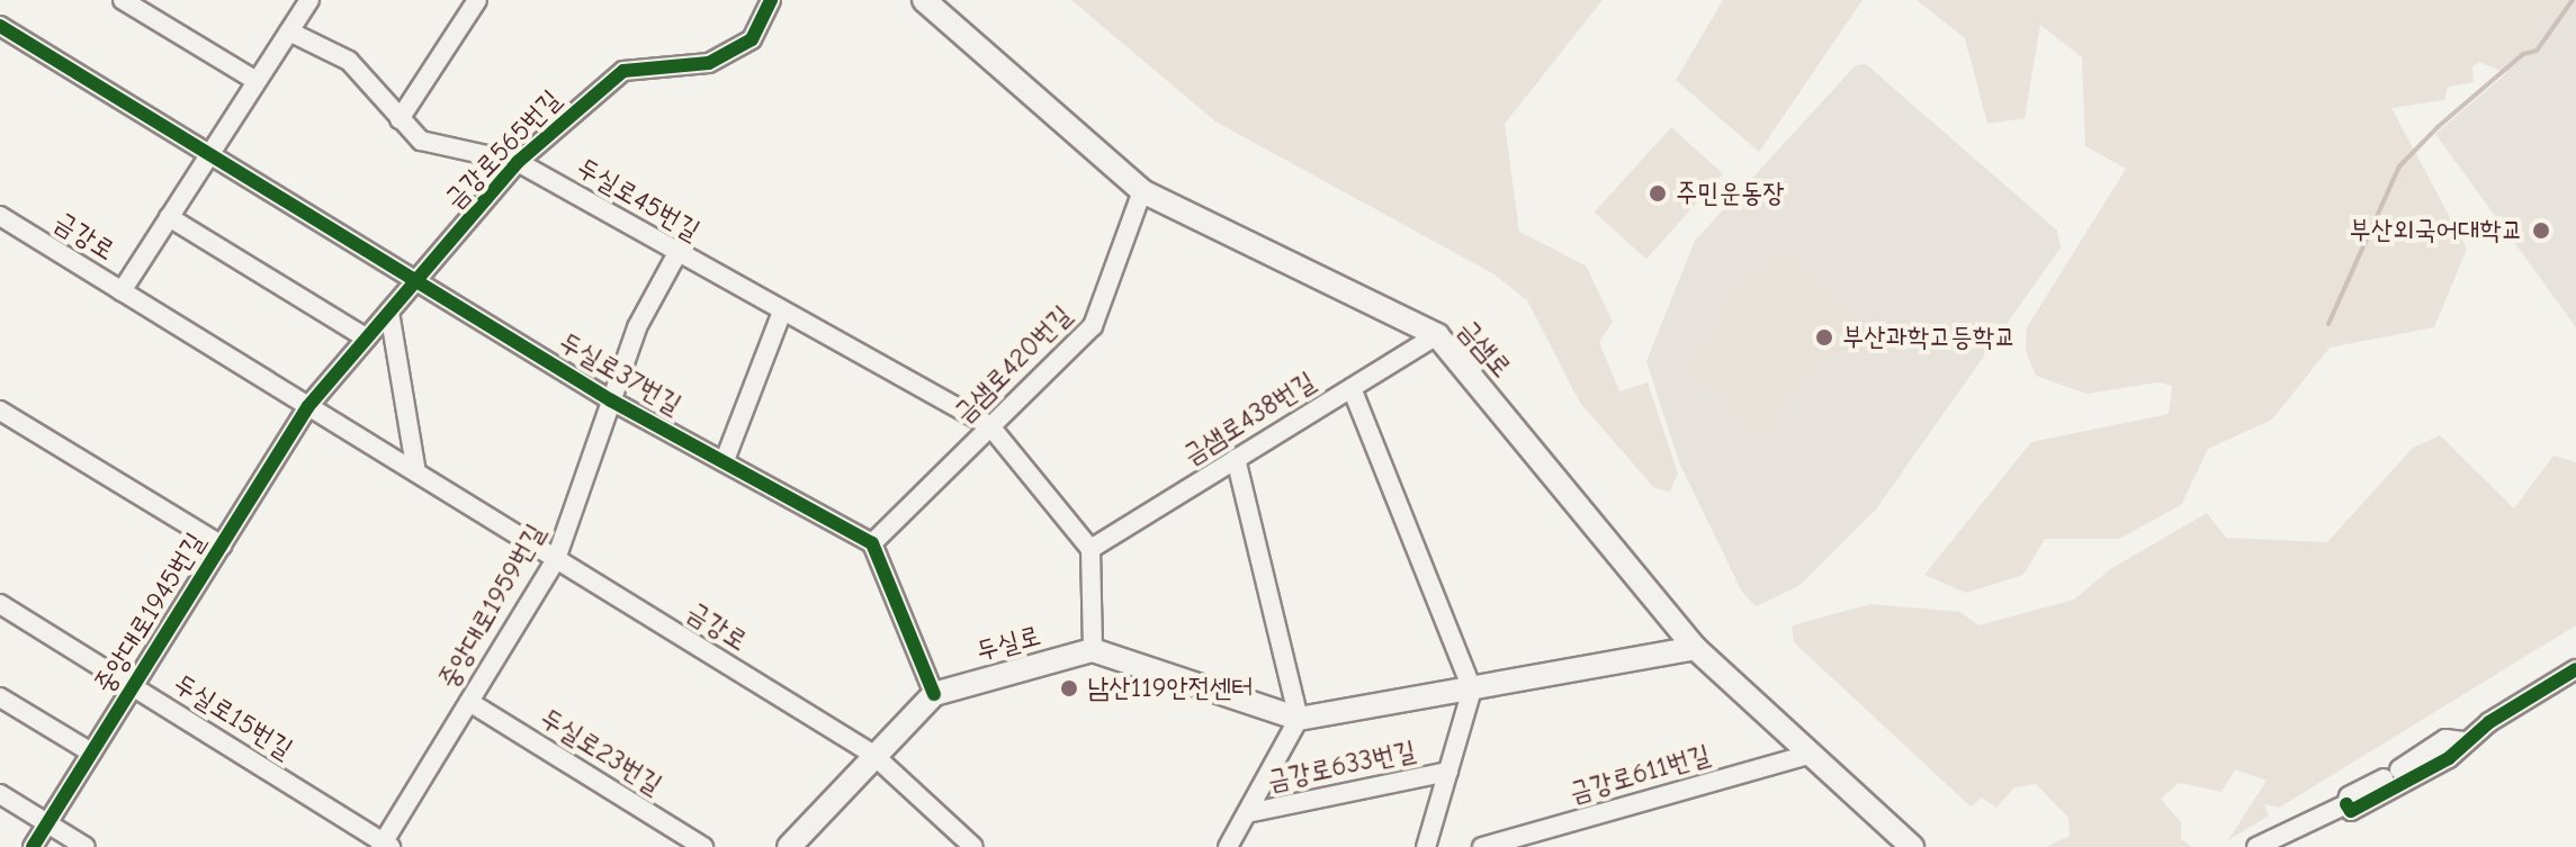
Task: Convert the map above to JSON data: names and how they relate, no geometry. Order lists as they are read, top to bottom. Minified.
{"streets":{"main road":["금샘로","두실로"],"street":["금강로565번길","두실로45번길","금강로","금샘로420번길","두실로37번길","금샘로438번길","중앙대로1959번길","중앙대로1945번길","두실로15번길","두실로23번길","금강로633번길","금강로611번길"]},"crossings":[["금강로565번길","두실로45번길"],["금강로565번길","금강로"],["금강로565번길","두실로37번길"],["금강로565번길","중앙대로1945번길"],["두실로45번길","금샘로420번길"],["두실로45번길","금샘로438번길"],["두실로45번길","중앙대로1959번길"],["금강로","중앙대로1959번길"],["금강로","중앙대로1945번길"],["금강로","두실로"],["금샘로","금샘로420번길"],["금샘로","금샘로438번길"],["금샘로","금강로611번길"],["금샘로420번길","두실로37번길"],["두실로37번길","중앙대로1959번길"],["중앙대로1959번길","두실로15번길"],["중앙대로1959번길","두실로23번길"],["중앙대로1945번길","두실로15번길"]],"places":["주민운동장","부산외국어대학교","부산과학고등학교","남산119안전센터"]}
